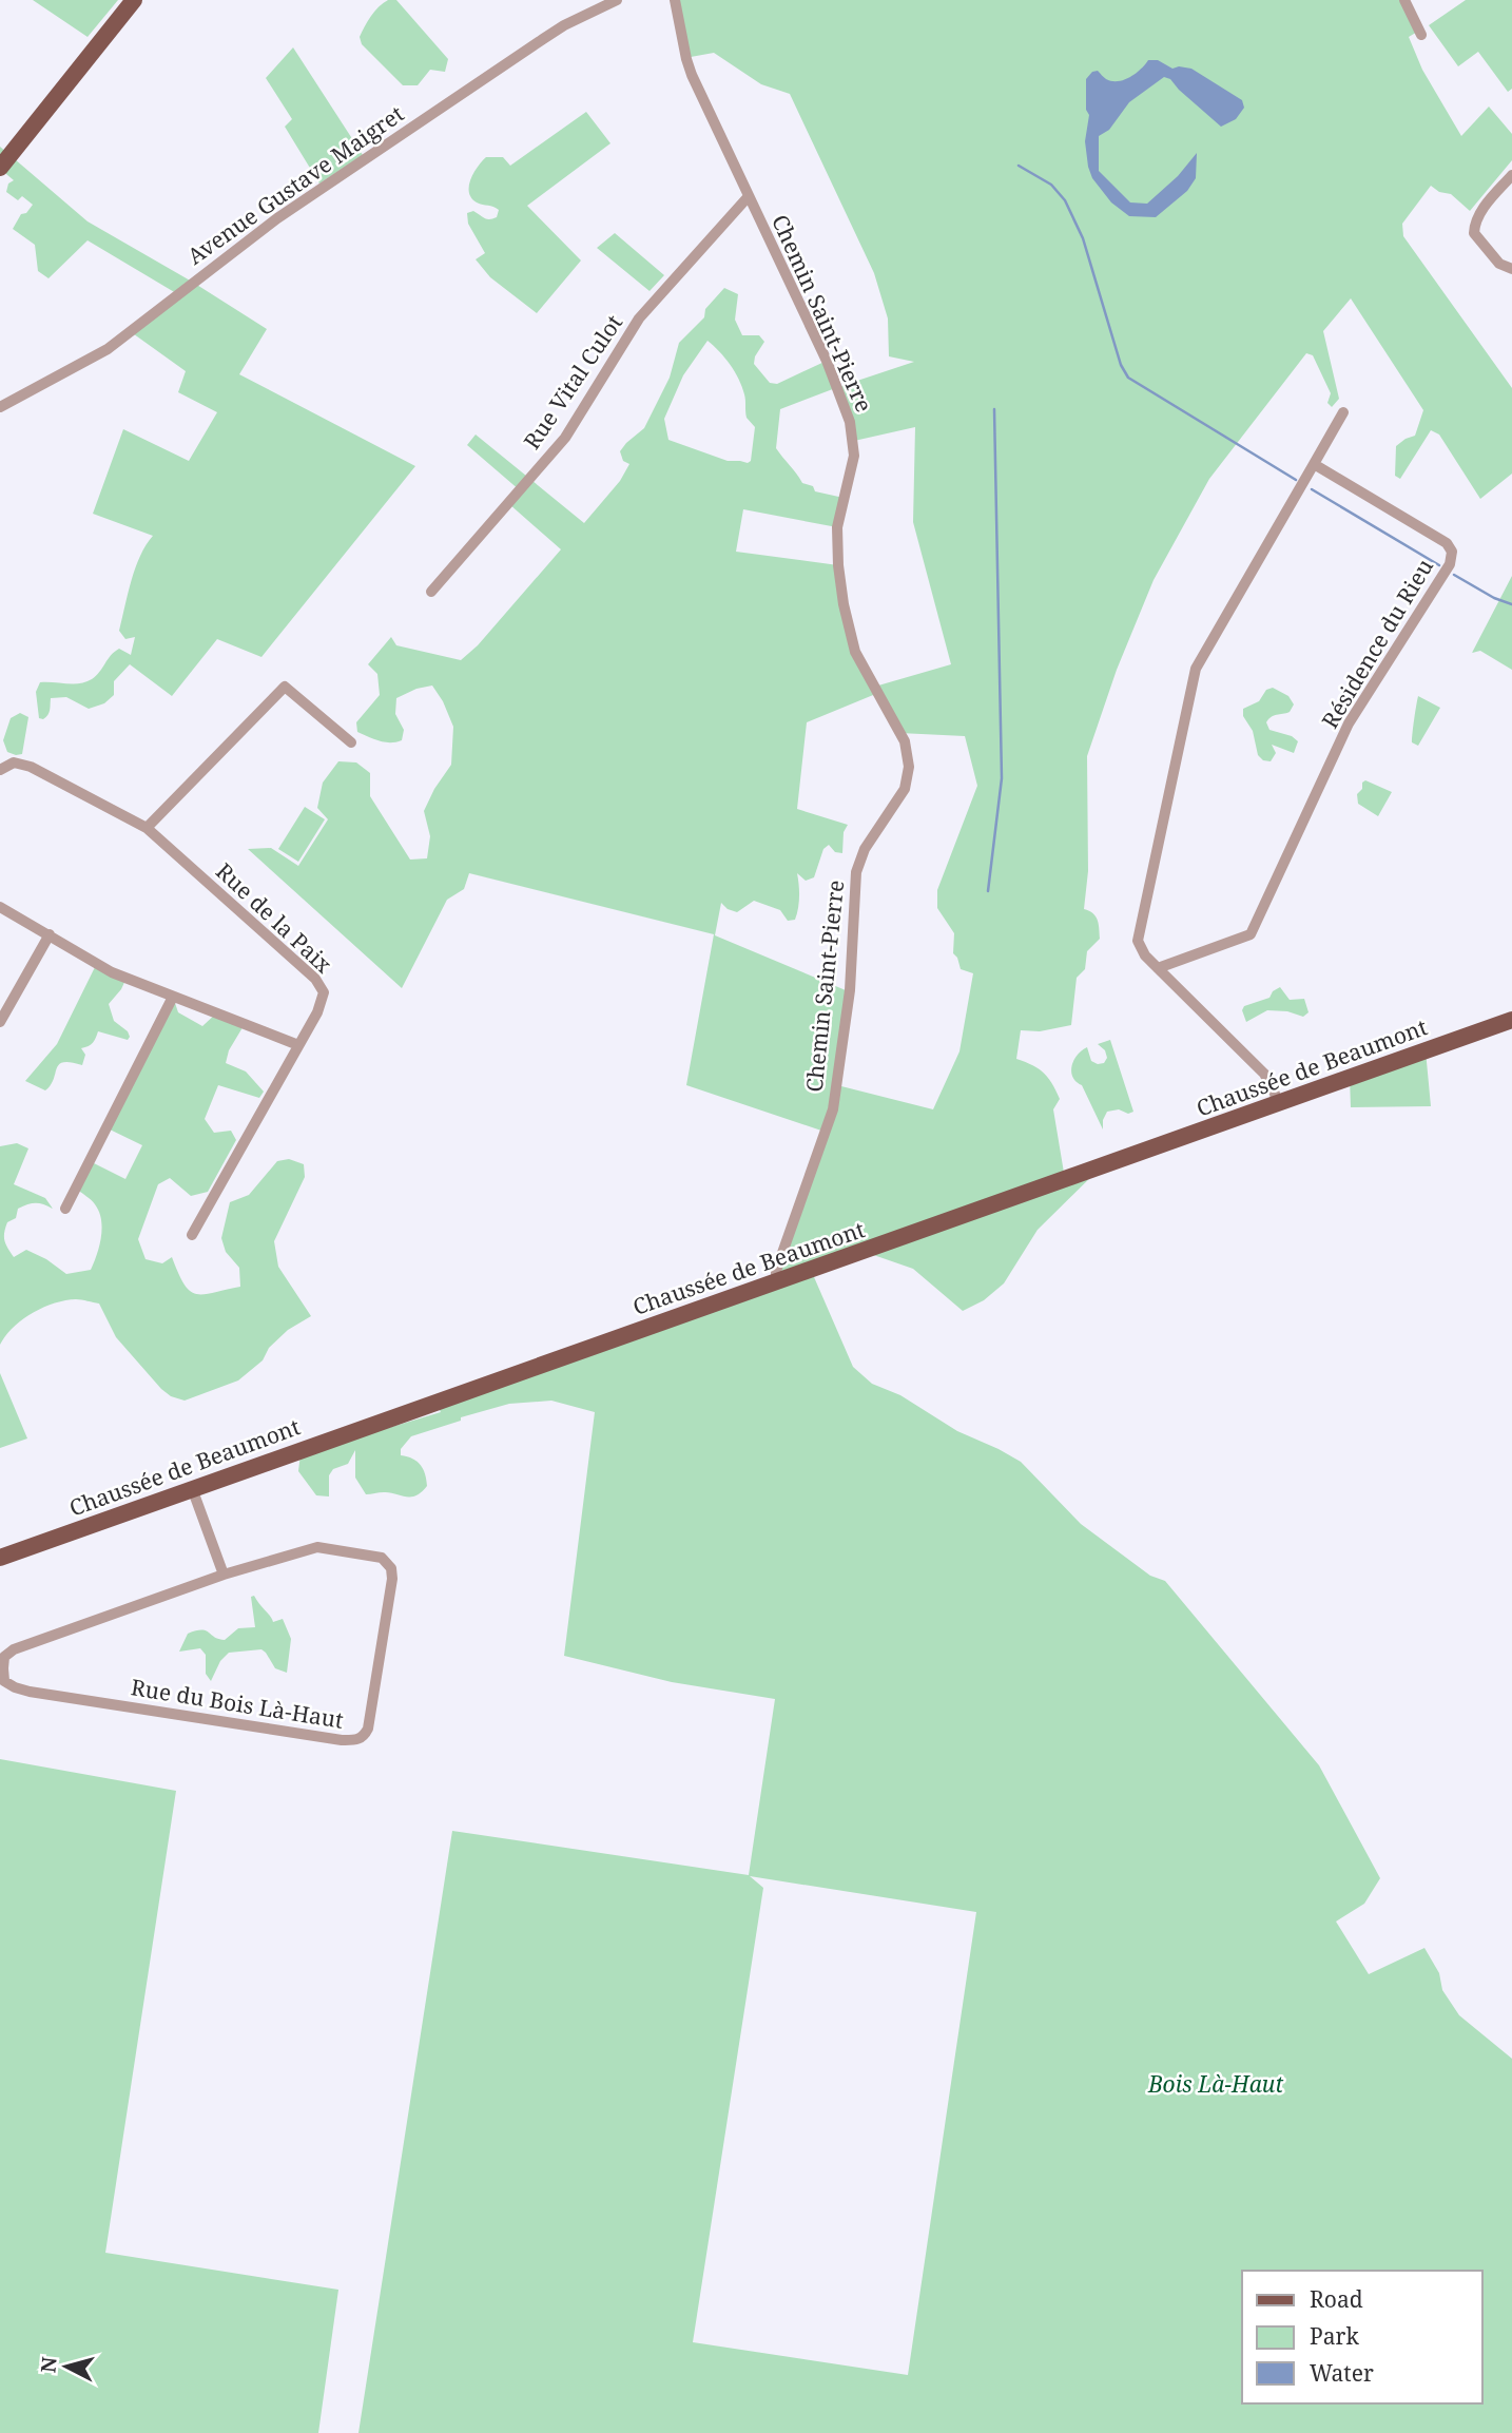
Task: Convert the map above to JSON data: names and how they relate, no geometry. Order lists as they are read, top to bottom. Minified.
{"streets":{"main road":["Chaussée de Beaumont"],"street":["Avenue Gustave Maigret","Chemin Saint-Pierre","Rue Vital Culot","Résidence du Rieu","Rue de la Paix","Rue du Bois Là-Haut"]},"crossings":[["Chemin Saint-Pierre","Rue Vital Culot"],["Chemin Saint-Pierre","Chaussée de Beaumont"]],"parks":["Bois Là-Haut"],"legend":["Road","Park","Water"],"north":"left"}
